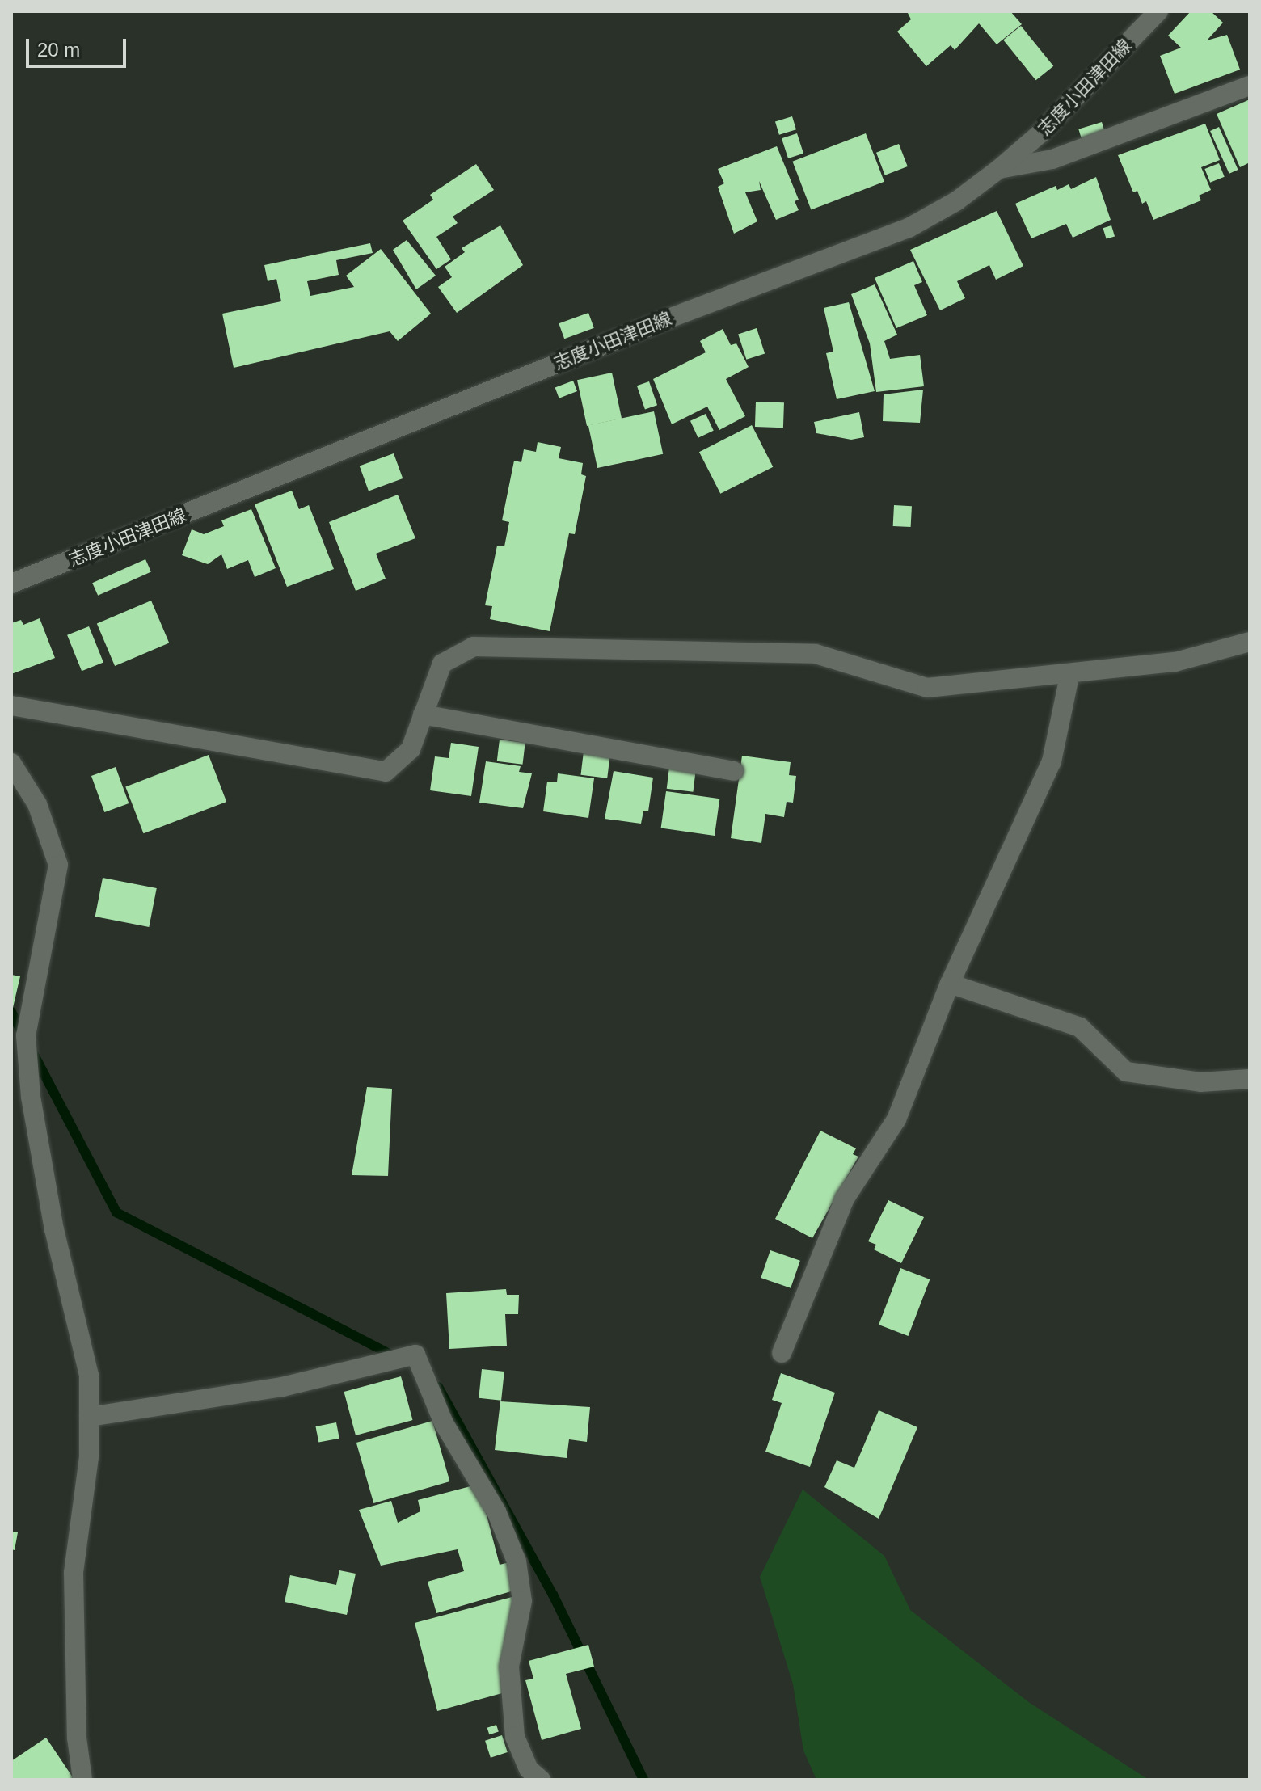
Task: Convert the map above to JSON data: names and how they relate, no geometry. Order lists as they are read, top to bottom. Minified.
{"streets":{"street":["志度小田津田線"]},"scale_bar":"20 m"}
